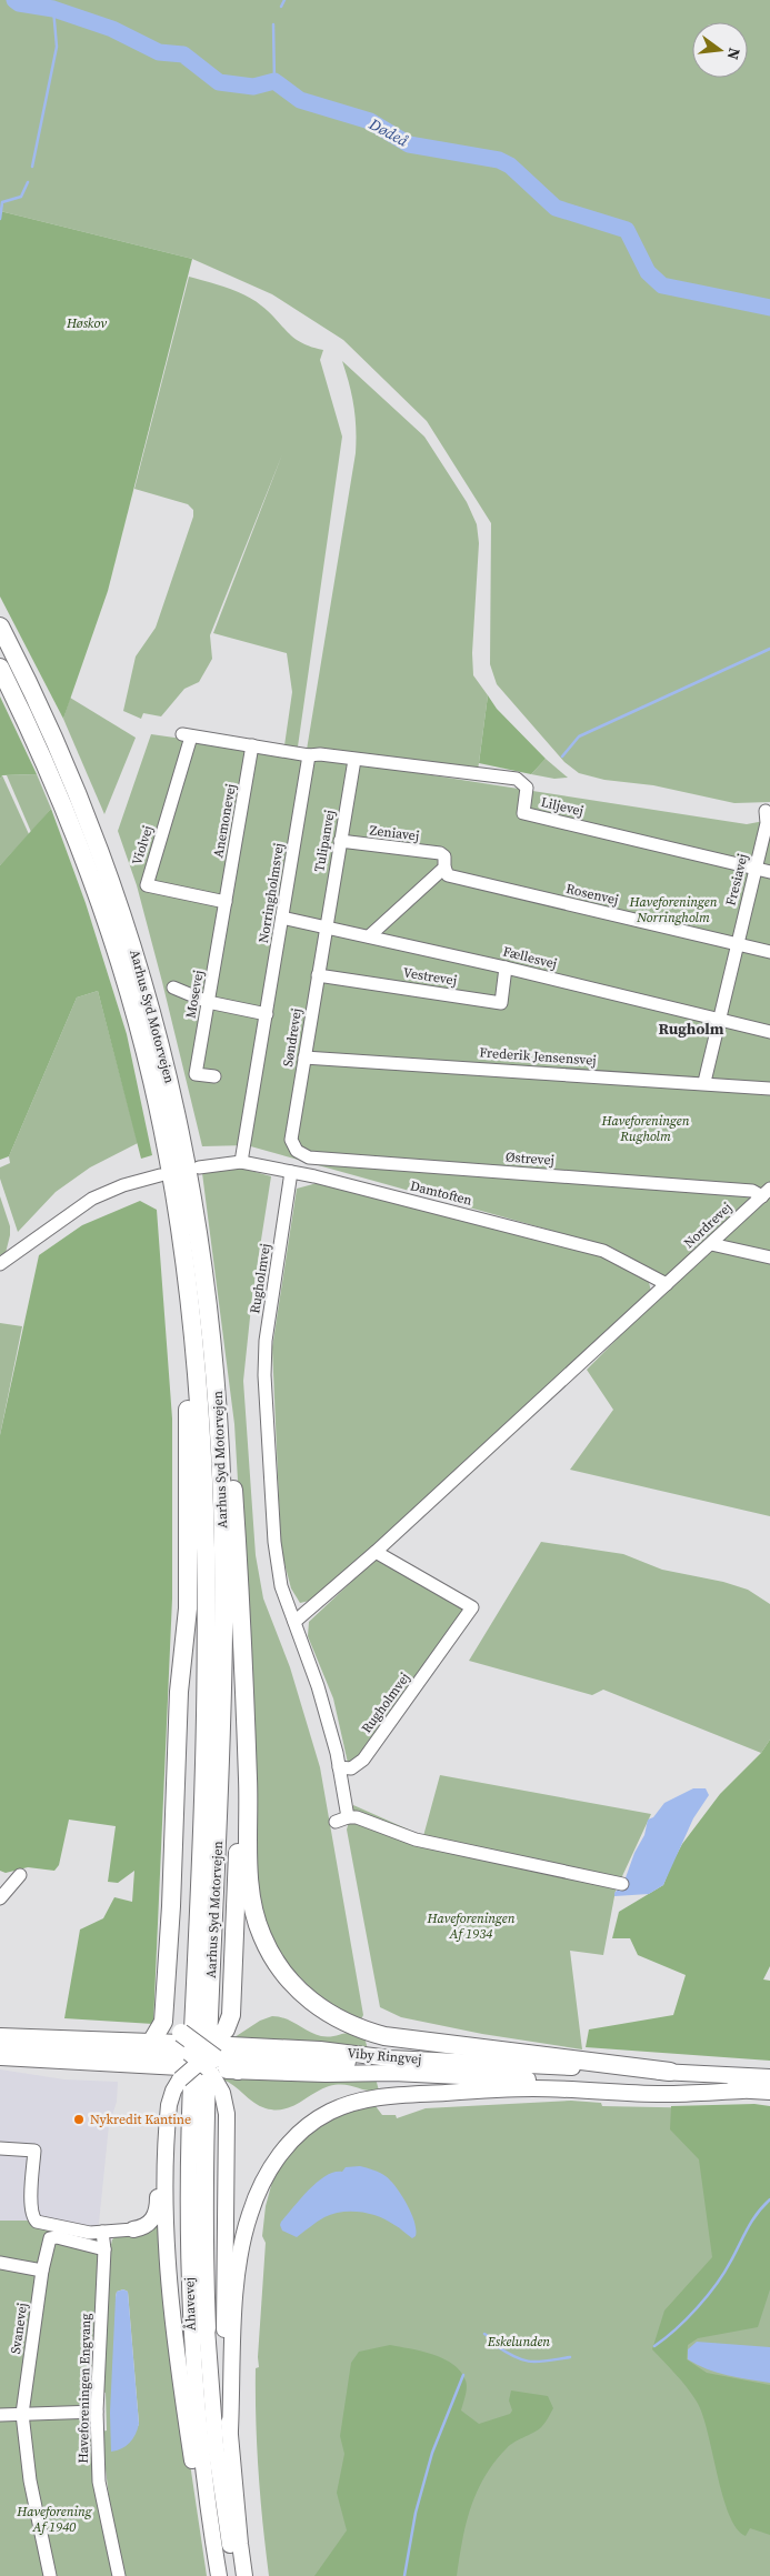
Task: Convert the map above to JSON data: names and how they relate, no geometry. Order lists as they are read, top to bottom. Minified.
{"streets":{"highway":["Aarhus Syd Motorvejen"],"main road":["Viby Ringvej","Åhavevej"],"street":["Liljevej","Anemonevej","Zeniavej","Tulipanvej","Violvej","Fresiavej","Norringholmsvej","Rosenvej","Fællesvej","Vestrevej","Mosevej","Søndrevej","Frederik Jensensvej","Østrevej","Damtoften","Nordrevej","Rugholmvej","Svanevej","Haveforeningen Engvang"]},"crossings":[["Liljevej","Tulipanvej"],["Liljevej","Fresiavej"],["Liljevej","Norringholmsvej"],["Anemonevej","Violvej"],["Anemonevej","Mosevej"],["Zeniavej","Tulipanvej"],["Zeniavej","Rosenvej"],["Tulipanvej","Fællesvej"],["Tulipanvej","Søndrevej"],["Violvej","Mosevej"],["Fresiavej","Rosenvej"],["Fresiavej","Fællesvej"],["Fresiavej","Frederik Jensensvej"],["Norringholmsvej","Fællesvej"],["Norringholmsvej","Damtoften"],["Fællesvej","Vestrevej"],["Fællesvej","Søndrevej"],["Vestrevej","Søndrevej"],["Aarhus Syd Motorvejen","Viby Ringvej"],["Aarhus Syd Motorvejen","Åhavevej"],["Søndrevej","Frederik Jensensvej"],["Søndrevej","Østrevej"],["Østrevej","Nordrevej"],["Damtoften","Nordrevej"],["Damtoften","Rugholmvej"],["Viby Ringvej","Åhavevej"],["Svanevej","Haveforeningen Engvang"]],"districts":["Rugholm"],"water":["Dødeå"],"parks":["Høskov","Haveforeningen Norringholm","Haveforeningen Rugholm","Haveforeningen Af 1934","Eskelunden","Haveforening Af 1940"],"places":["Nykredit Kantine"],"north":"right"}
